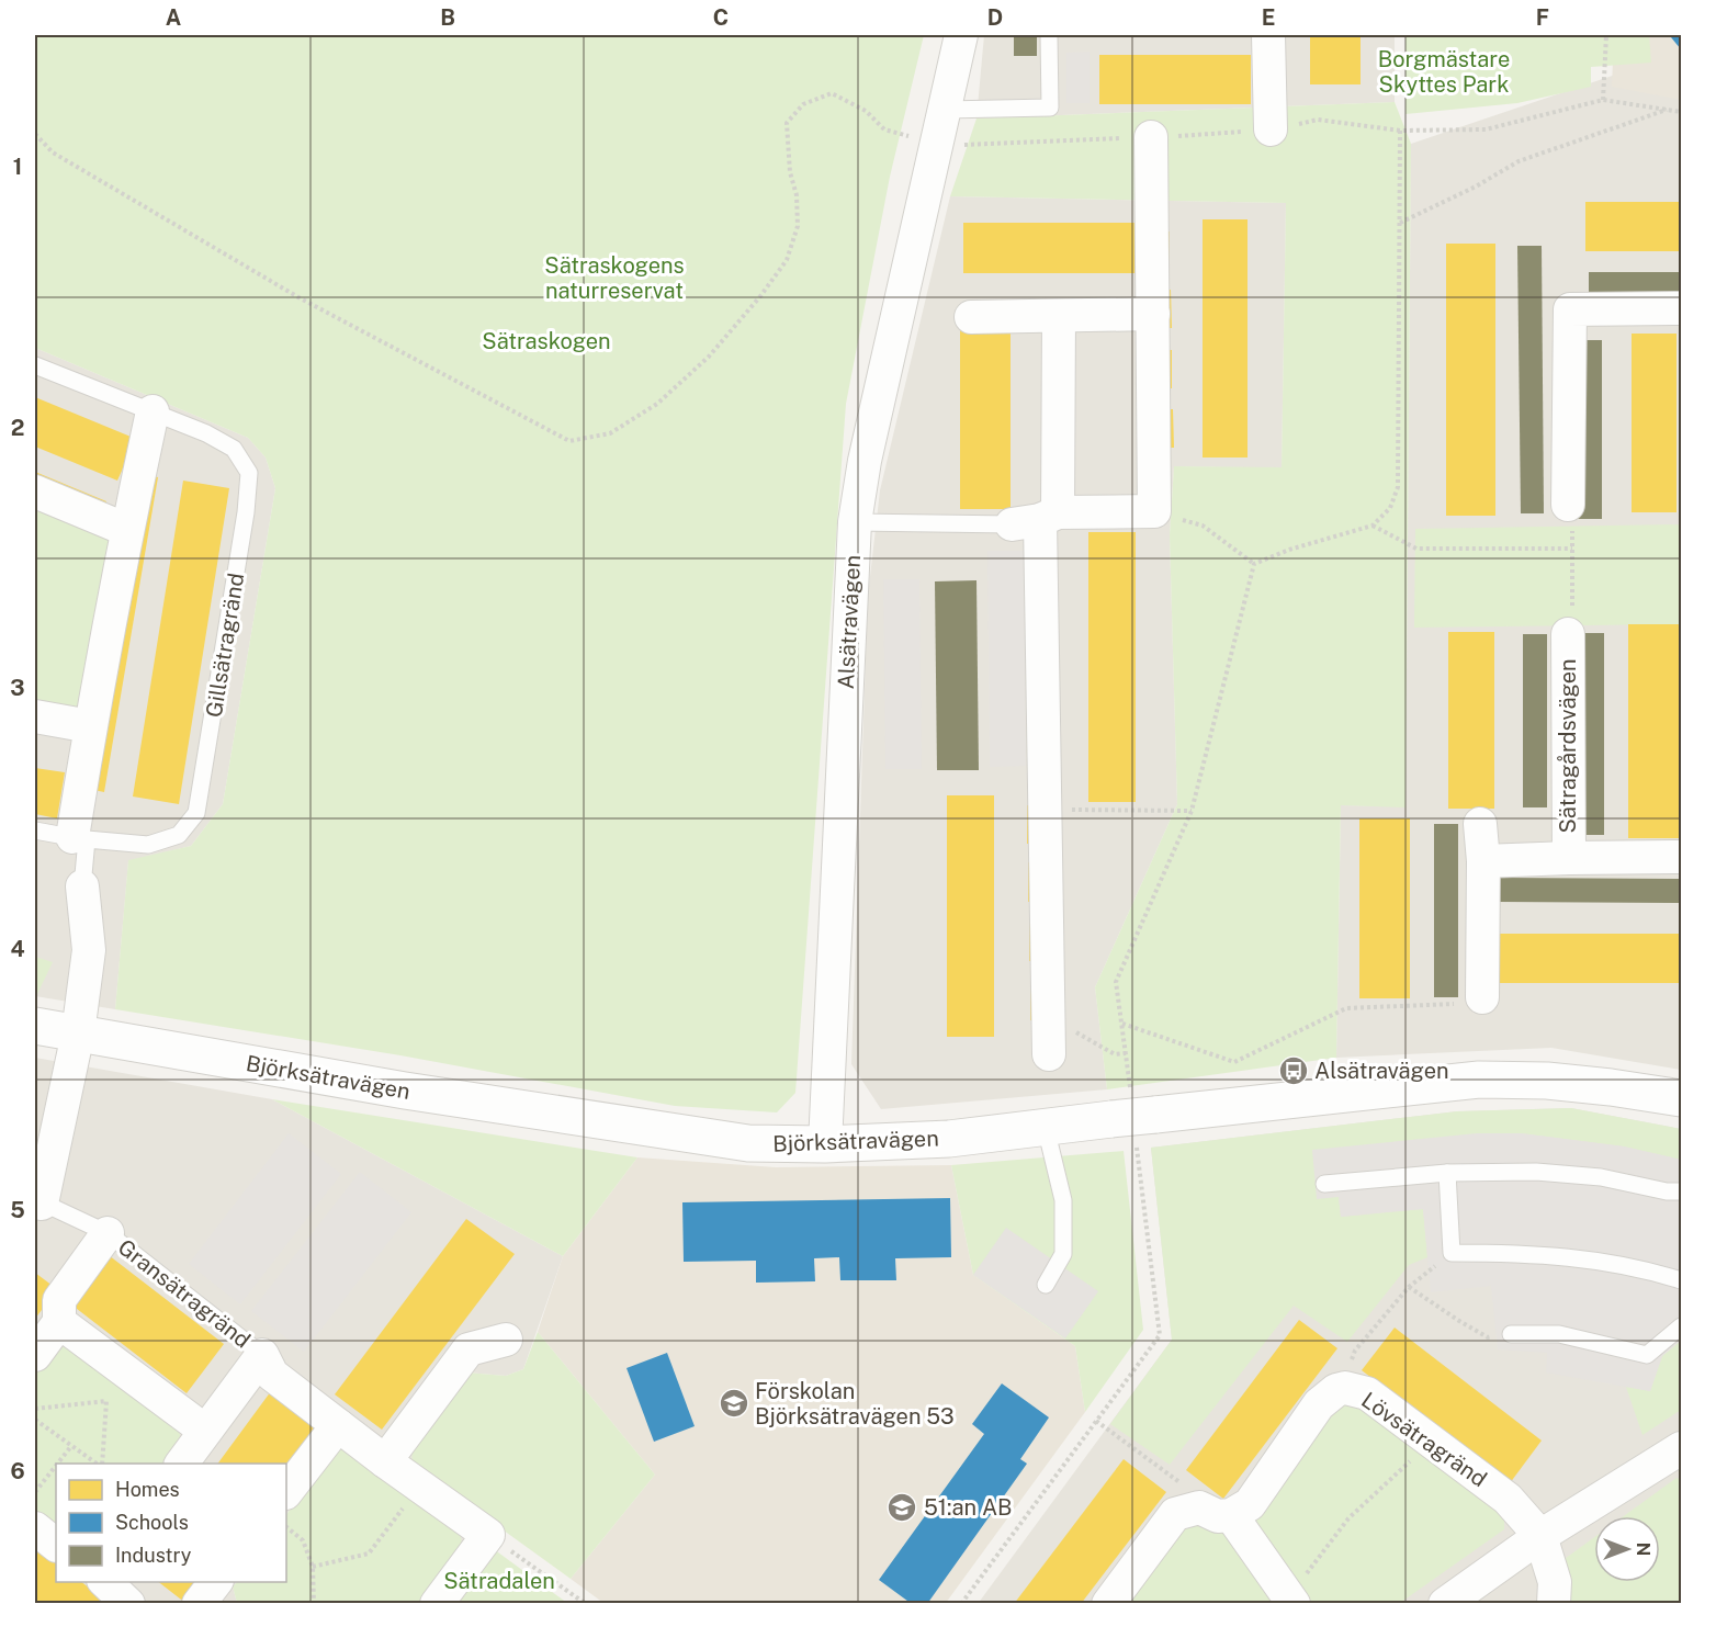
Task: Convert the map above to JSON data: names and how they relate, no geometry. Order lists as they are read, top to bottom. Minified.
{"streets":{"street":["Alsätravägen","Sätragårdsvägen","Björksätravägen","Gransätragränd","Lövsätragränd"],"lane":["Gillsätragränd"]},"crossings":[["Alsätravägen","Björksätravägen"],["Björksätravägen","Gransätragränd"]],"parks":["Borgmästare Skyttes Park","Sätraskogens naturreservat","Sätraskogen","Sätradalen"],"places":{"bus stop":["Alsätravägen"],"school or university":["Förskolan Björksätravägen 53","51:an AB"]},"legend":["Homes","Schools","Industry"],"north":"right","grid":{"columns":["A","B","C","D","E","F"],"rows":["1","2","3","4","5","6"]}}
